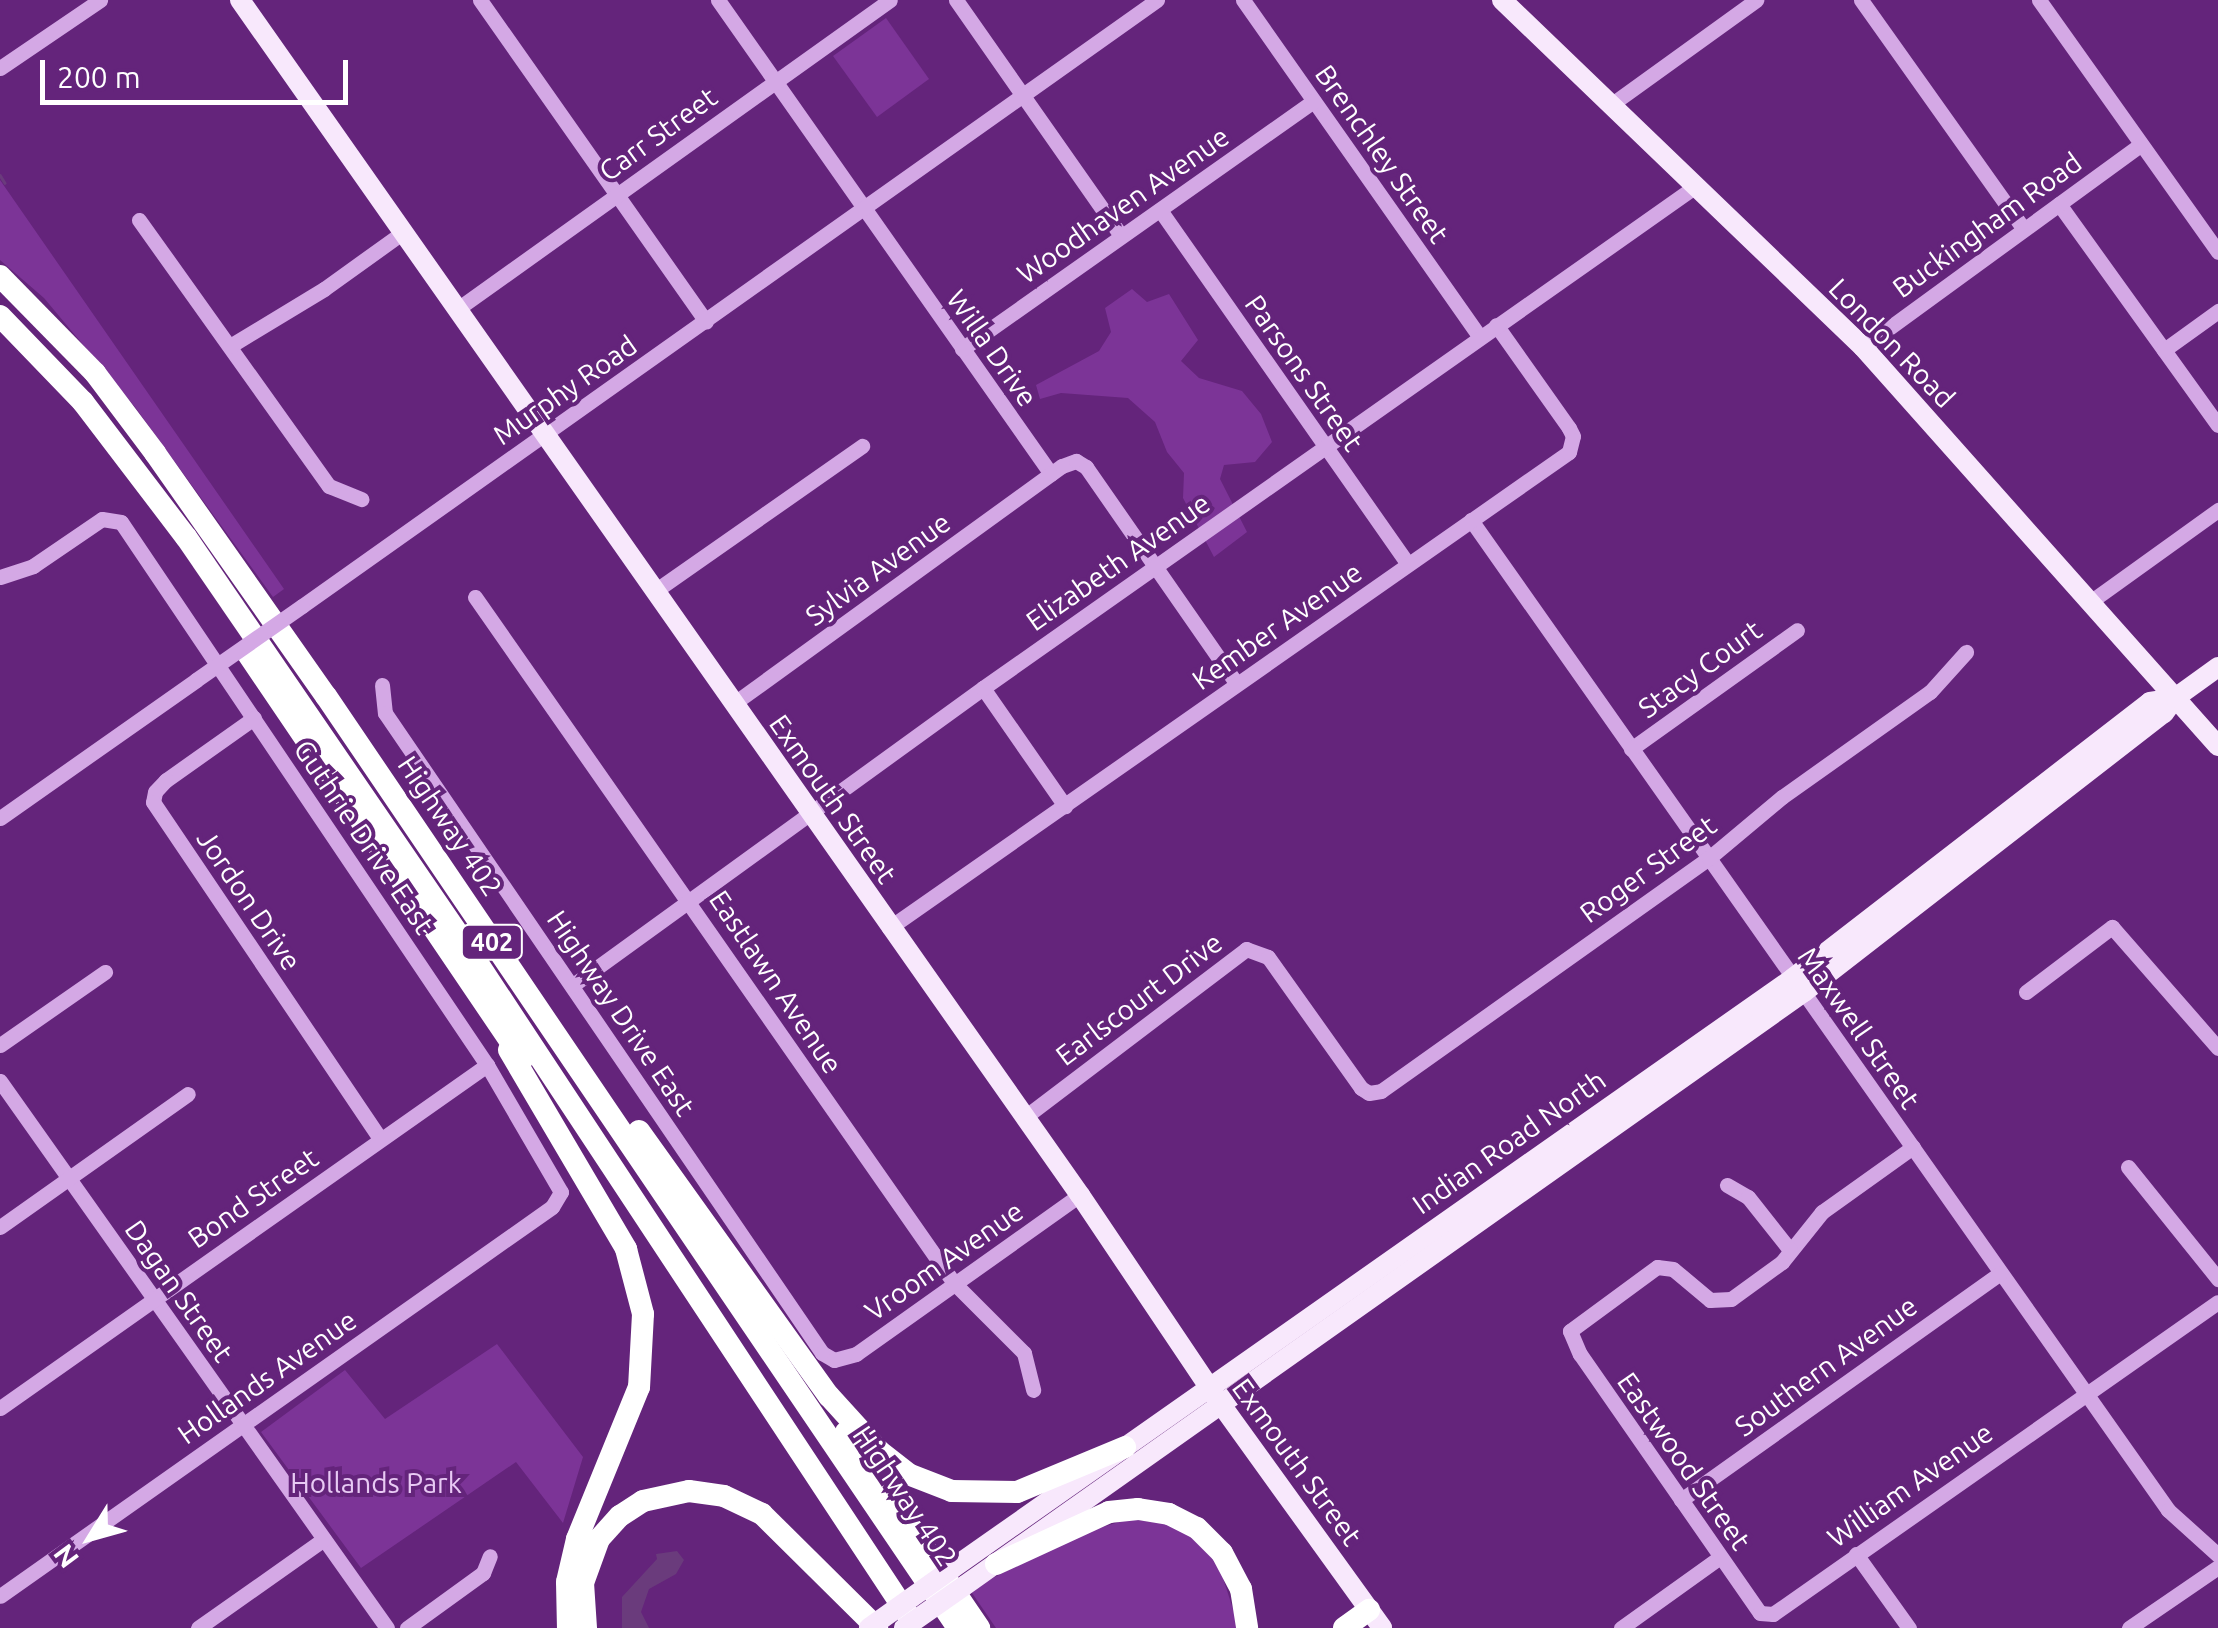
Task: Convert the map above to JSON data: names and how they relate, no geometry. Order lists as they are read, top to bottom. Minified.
{"streets":{"highway":["Highway 402","402"],"main road":["London Road","Exmouth Street","Indian Road North"],"street":["Carr Street","Brenchley Street","Woodhaven Avenue","Buckingham Road","Willa Drive","Parsons Street","Murphy Road","Elizabeth Avenue","Sylvia Avenue","Kember Avenue","Stacy Court","Guthrie Drive East","Roger Street","Jordon Drive","Eastlawn Avenue","Earlscourt Drive","Highway Drive East","Maxwell Street","Bond Street","Vroom Avenue","Dagan Street","Southern Avenue","Hollands Avenue","Eastwood Street","William Avenue"]},"crossings":[["Carr Street","Willa Drive"],["Carr Street","Exmouth Street"],["Brenchley Street","Woodhaven Avenue"],["Brenchley Street","Elizabeth Avenue"],["Woodhaven Avenue","Willa Drive"],["Woodhaven Avenue","Parsons Street"],["Buckingham Road","London Road"],["London Road","Elizabeth Avenue"],["London Road","Indian Road North"],["Willa Drive","Murphy Road"],["Willa Drive","Sylvia Avenue"],["Parsons Street","Elizabeth Avenue"],["Parsons Street","Kember Avenue"],["Murphy Road","Exmouth Street"],["Elizabeth Avenue","Kember Avenue"],["Elizabeth Avenue","Exmouth Street"],["Elizabeth Avenue","Eastlawn Avenue"],["Elizabeth Avenue","Highway Drive East"],["Sylvia Avenue","Exmouth Street"],["Kember Avenue","Exmouth Street"],["Kember Avenue","Maxwell Street"],["Stacy Court","Maxwell Street"],["Exmouth Street","Earlscourt Drive"],["Exmouth Street","Indian Road North"],["Exmouth Street","Vroom Avenue"],["Guthrie Drive East","Jordon Drive"],["Guthrie Drive East","Bond Street"],["Guthrie Drive East","Hollands Avenue"],["Roger Street","Earlscourt Drive"],["Roger Street","Maxwell Street"],["Jordon Drive","Bond Street"],["Eastlawn Avenue","Vroom Avenue"],["Highway Drive East","Vroom Avenue"],["Maxwell Street","Indian Road North"],["Maxwell Street","Southern Avenue"],["Maxwell Street","William Avenue"],["Bond Street","Dagan Street"],["Dagan Street","Hollands Avenue"],["Southern Avenue","Eastwood Street"],["Eastwood Street","William Avenue"]],"parks":["Hollands Park"],"scale_bar":"200 m","north":"bottom left"}
